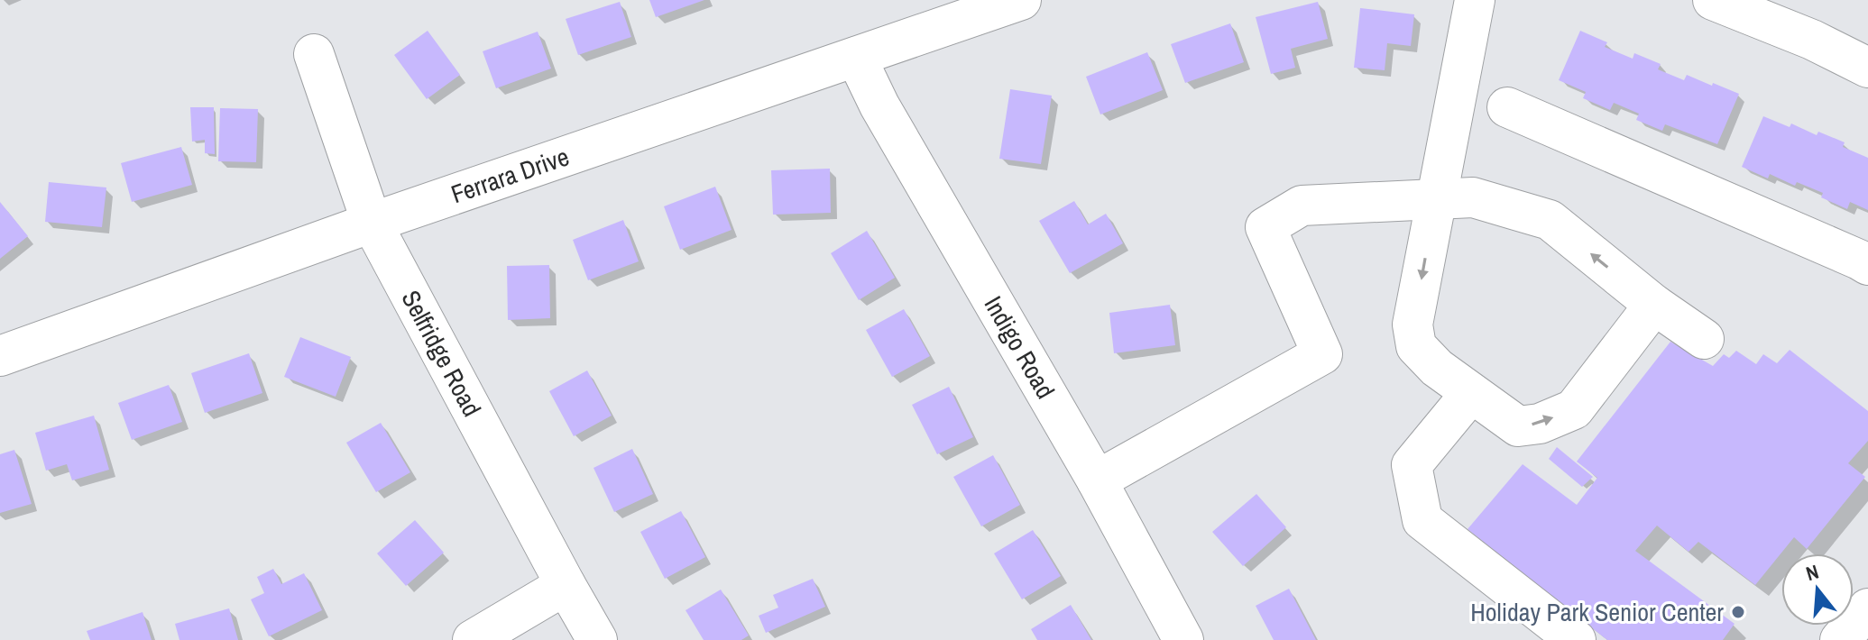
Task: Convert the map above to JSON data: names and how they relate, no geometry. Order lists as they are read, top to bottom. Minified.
{"streets":{"street":["Ferrara Drive","Indigo Road","Selfridge Road"]},"crossings":[["Ferrara Drive","Indigo Road"],["Ferrara Drive","Selfridge Road"]],"places":["Holiday Park Senior Center"],"north":"top"}
